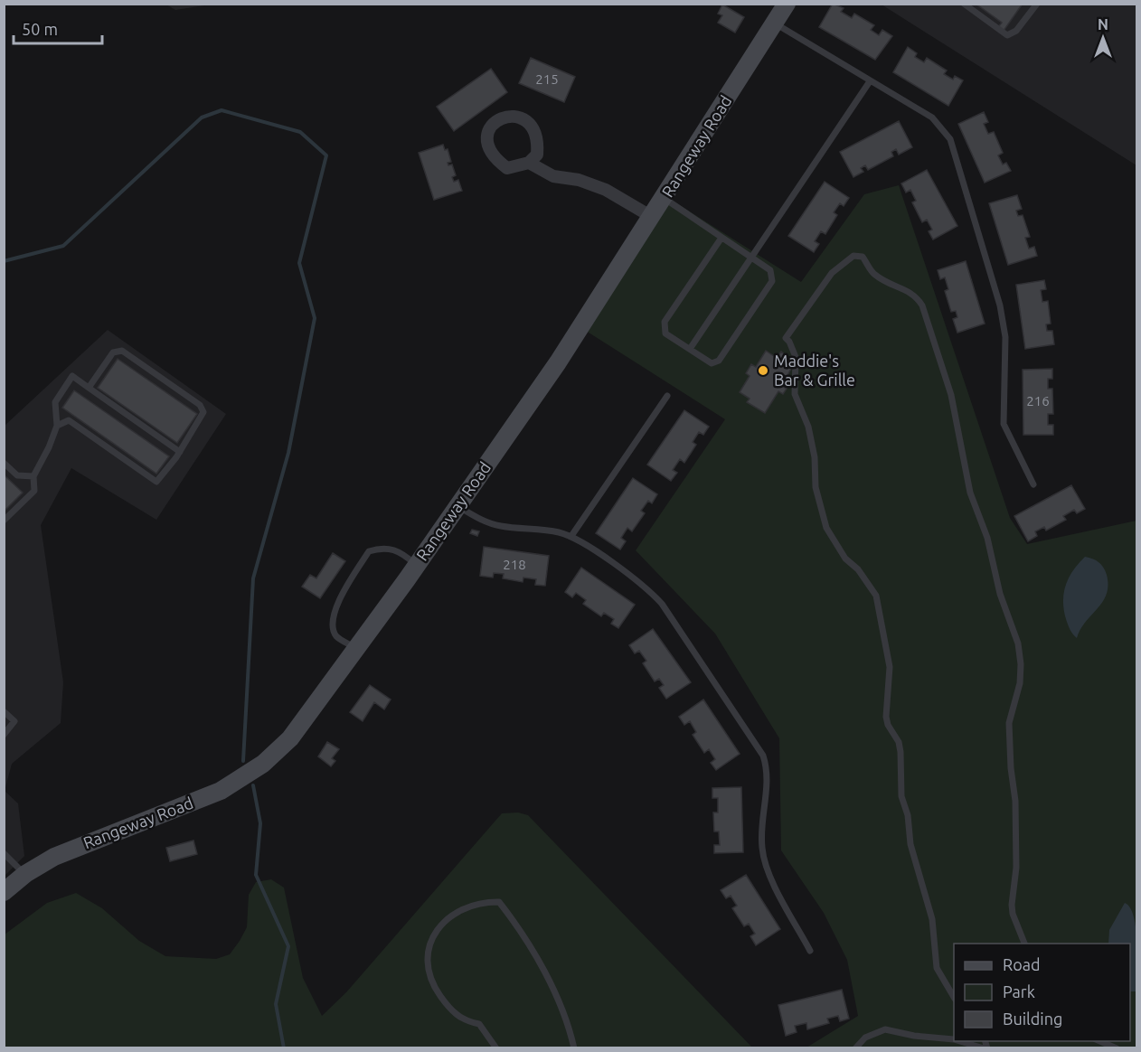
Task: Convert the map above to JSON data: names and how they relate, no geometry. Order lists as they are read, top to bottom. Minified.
{"streets":{"street":["Rangeway Road"]},"places":["Maddie's Bar & Grille"],"house_numbers":["215","216","218"],"legend":["Road","Park","Building"],"scale_bar":"50 m","north":"top"}
